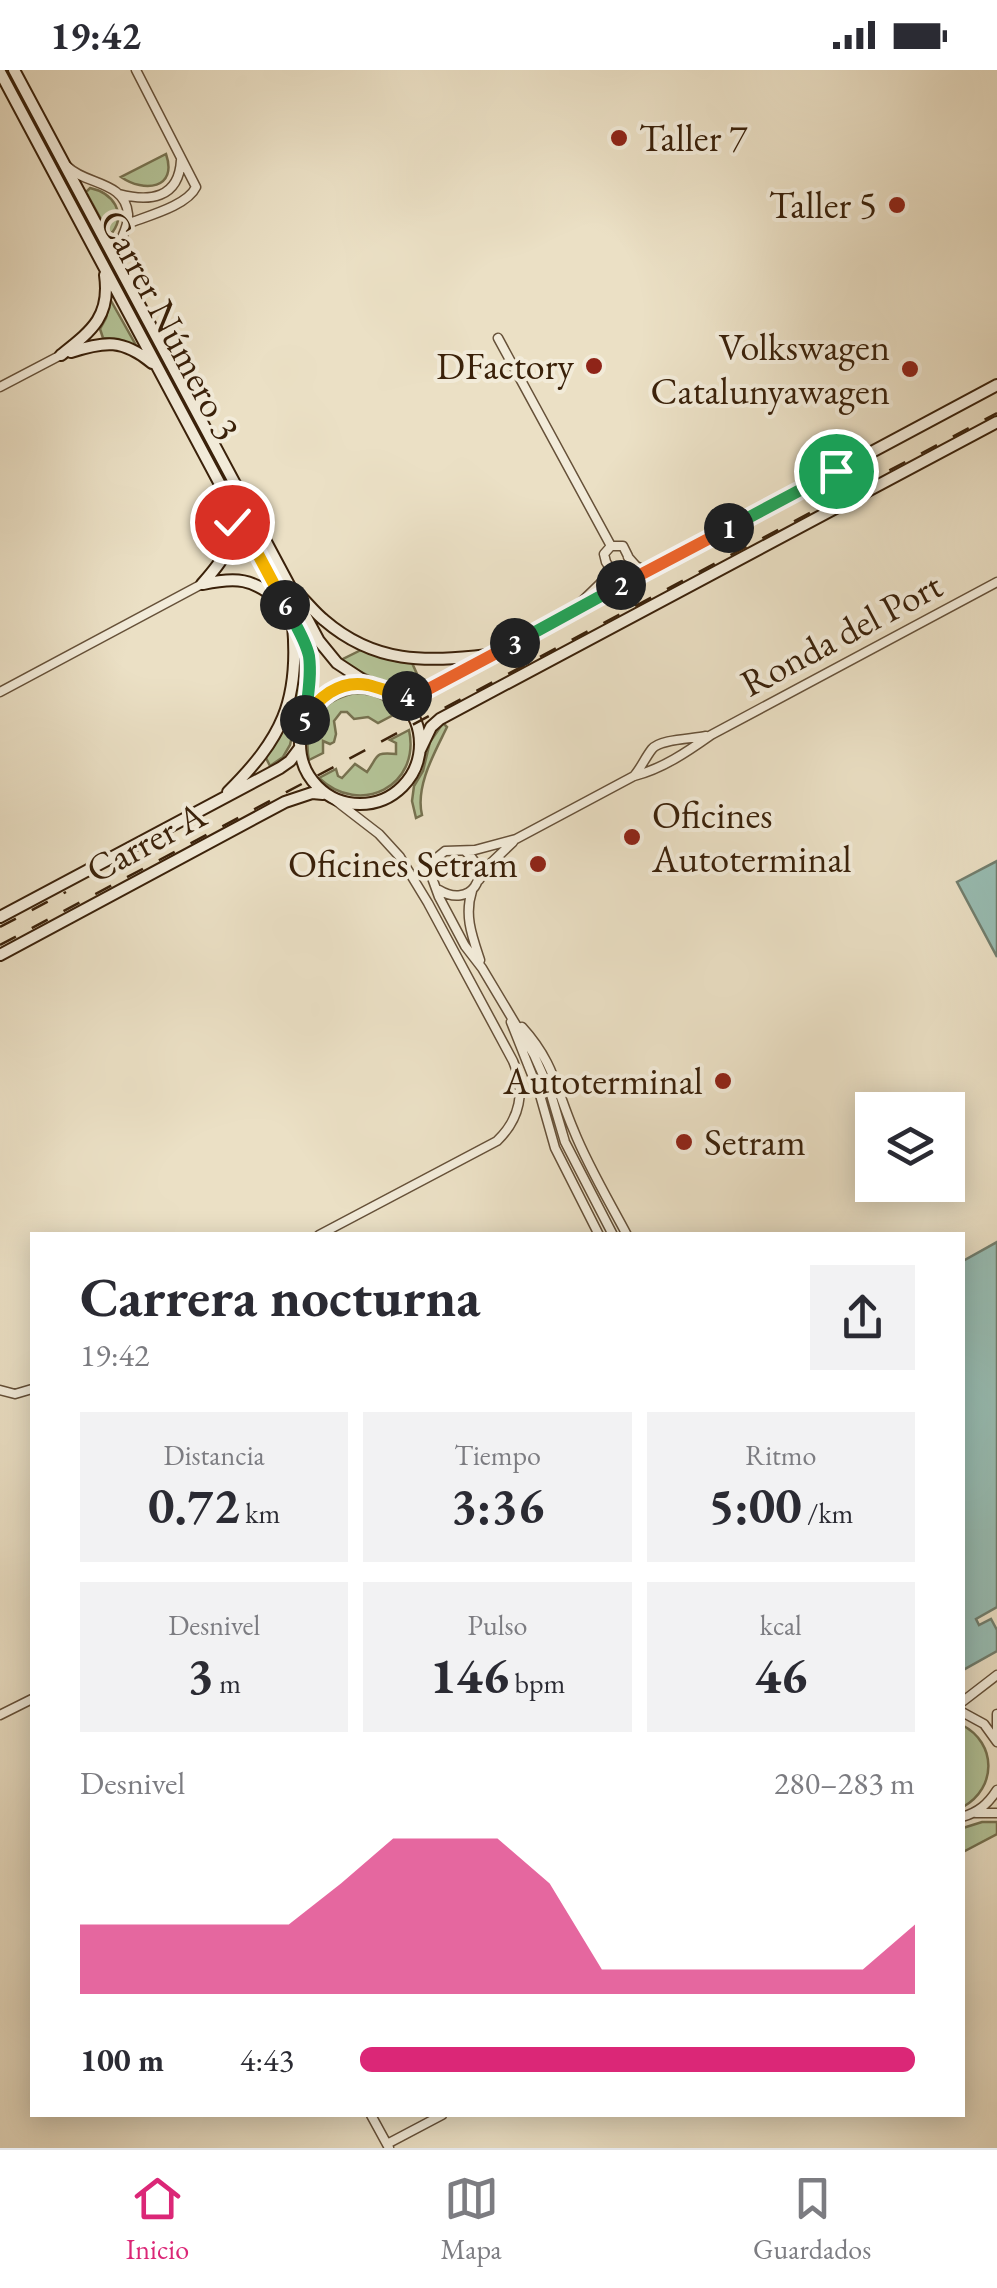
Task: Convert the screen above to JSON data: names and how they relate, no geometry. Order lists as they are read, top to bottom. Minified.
{"streets":{"main road":["Carrer Número 3","Carrer A"],"street":["Ronda del Port"]},"crossings":[["Carrer Número 3","Carrer A"]],"places":["Taller 7","Taller 5","DFactory","Volkswagen Catalunyawagen","Oficines Autoterminal","Oficines Setram","Autoterminal","Setram"],"page":{"status":"19:42","pins":["1","2","6","3","4","5"],"heading":["Carrera nocturna","19:42"],"stats":[["Distancia","0.72 km"],["Tiempo","3:36"],["Ritmo","5:00 /km"],["Desnivel","3 m"],["Pulso","146 bpm"],["kcal","46"]],"chart":["Desnivel","280–283 m"],"list":[{"name":"100 m","note":"4:43"}],"tabs":["Inicio","Mapa","Guardados"]}}
